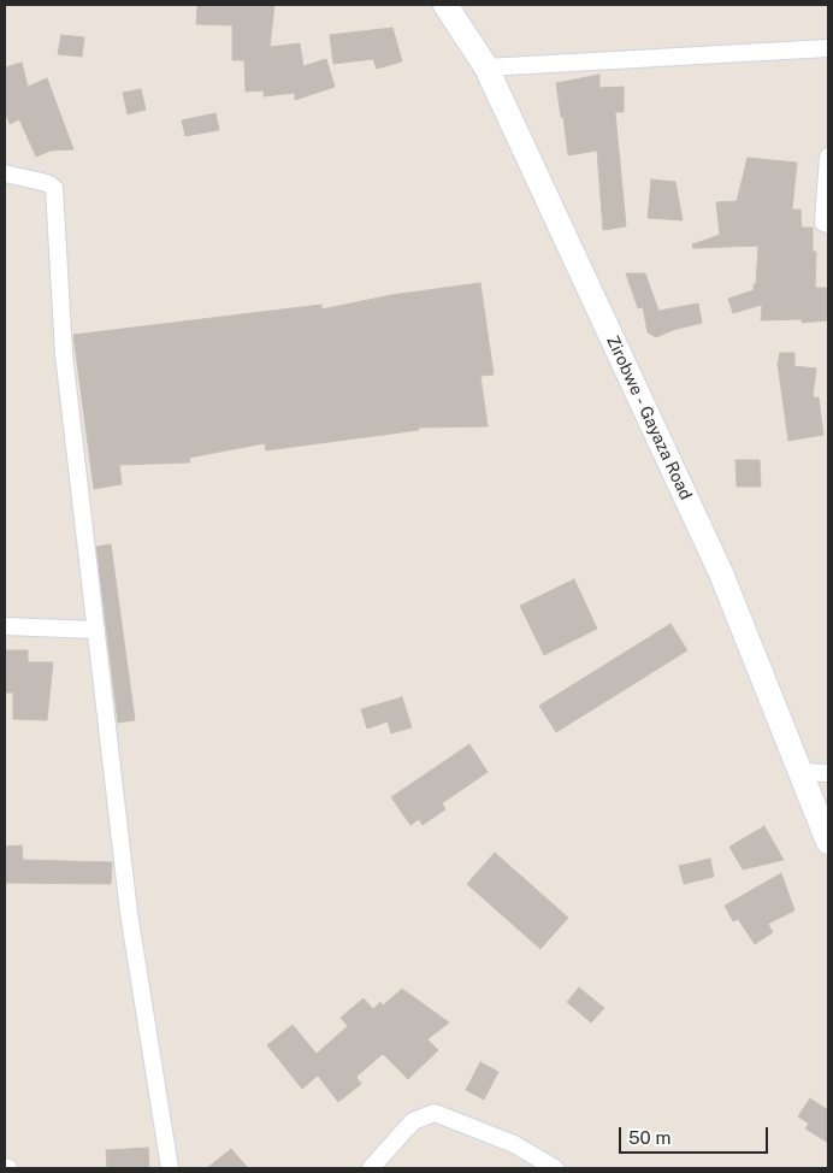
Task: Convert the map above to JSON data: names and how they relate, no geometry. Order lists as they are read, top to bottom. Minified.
{"streets":{"street":["Zirobwe - Gayaza Road"]},"scale_bar":"50 m"}
